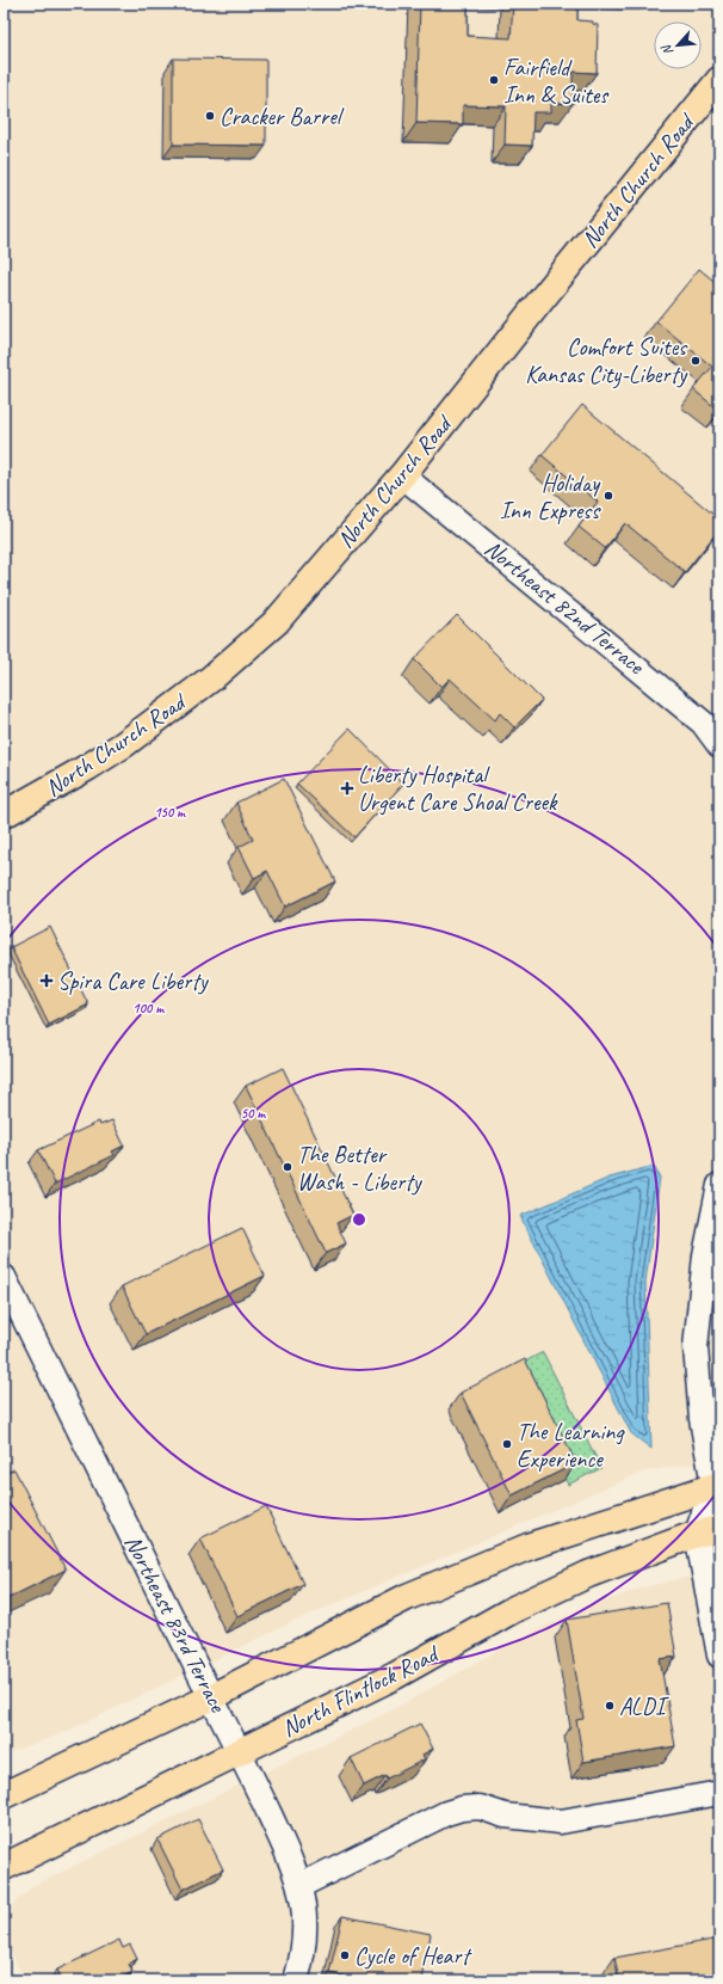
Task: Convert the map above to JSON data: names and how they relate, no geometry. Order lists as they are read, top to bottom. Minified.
{"streets":{"main road":["North Church Road","North Flintlock Road"],"street":["Northeast 82nd Terrace","Northeast 83rd Terrace"]},"crossings":[["North Church Road","Northeast 82nd Terrace"],["Northeast 83rd Terrace","North Flintlock Road"]],"places":{"other":["Fairfield Inn & Suites","Cracker Barrel","Comfort Suites Kansas City-Liberty","Holiday Inn Express","The Better Wash - Liberty","The Learning Experience","ALDI","Cycle of Heart"],"health":["Liberty Hospital Urgent Care Shoal Creek","Spira Care Liberty"]},"north":"bottom left","rings":["150 m","100 m","50 m"]}
